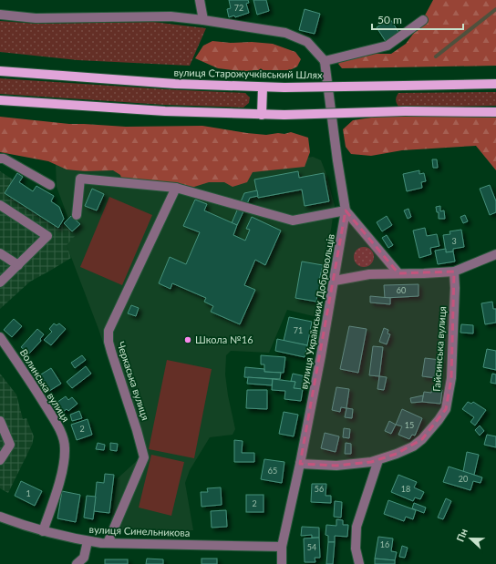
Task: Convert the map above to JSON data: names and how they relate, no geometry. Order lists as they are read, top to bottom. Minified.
{"streets":{"main road":["вулиця Старожучківський Шлях"],"street":["вулиця Українських Добровольців","Гайсинська вулиця","Черкаська вулиця","Волинська вулиця","вулиця Синельникова"]},"crossings":[["вулиця Українських Добровольців","Гайсинська вулиця"],["вулиця Українських Добровольців","вулиця Синельникова"],["Черкаська вулиця","вулиця Синельникова"],["Волинська вулиця","вулиця Синельникова"]],"places":["Школа №16"],"house_numbers":["72","3","60","71","15","2","65","20","56","18","1","2","16","54"],"scale_bar":"50 m","north":"left"}
